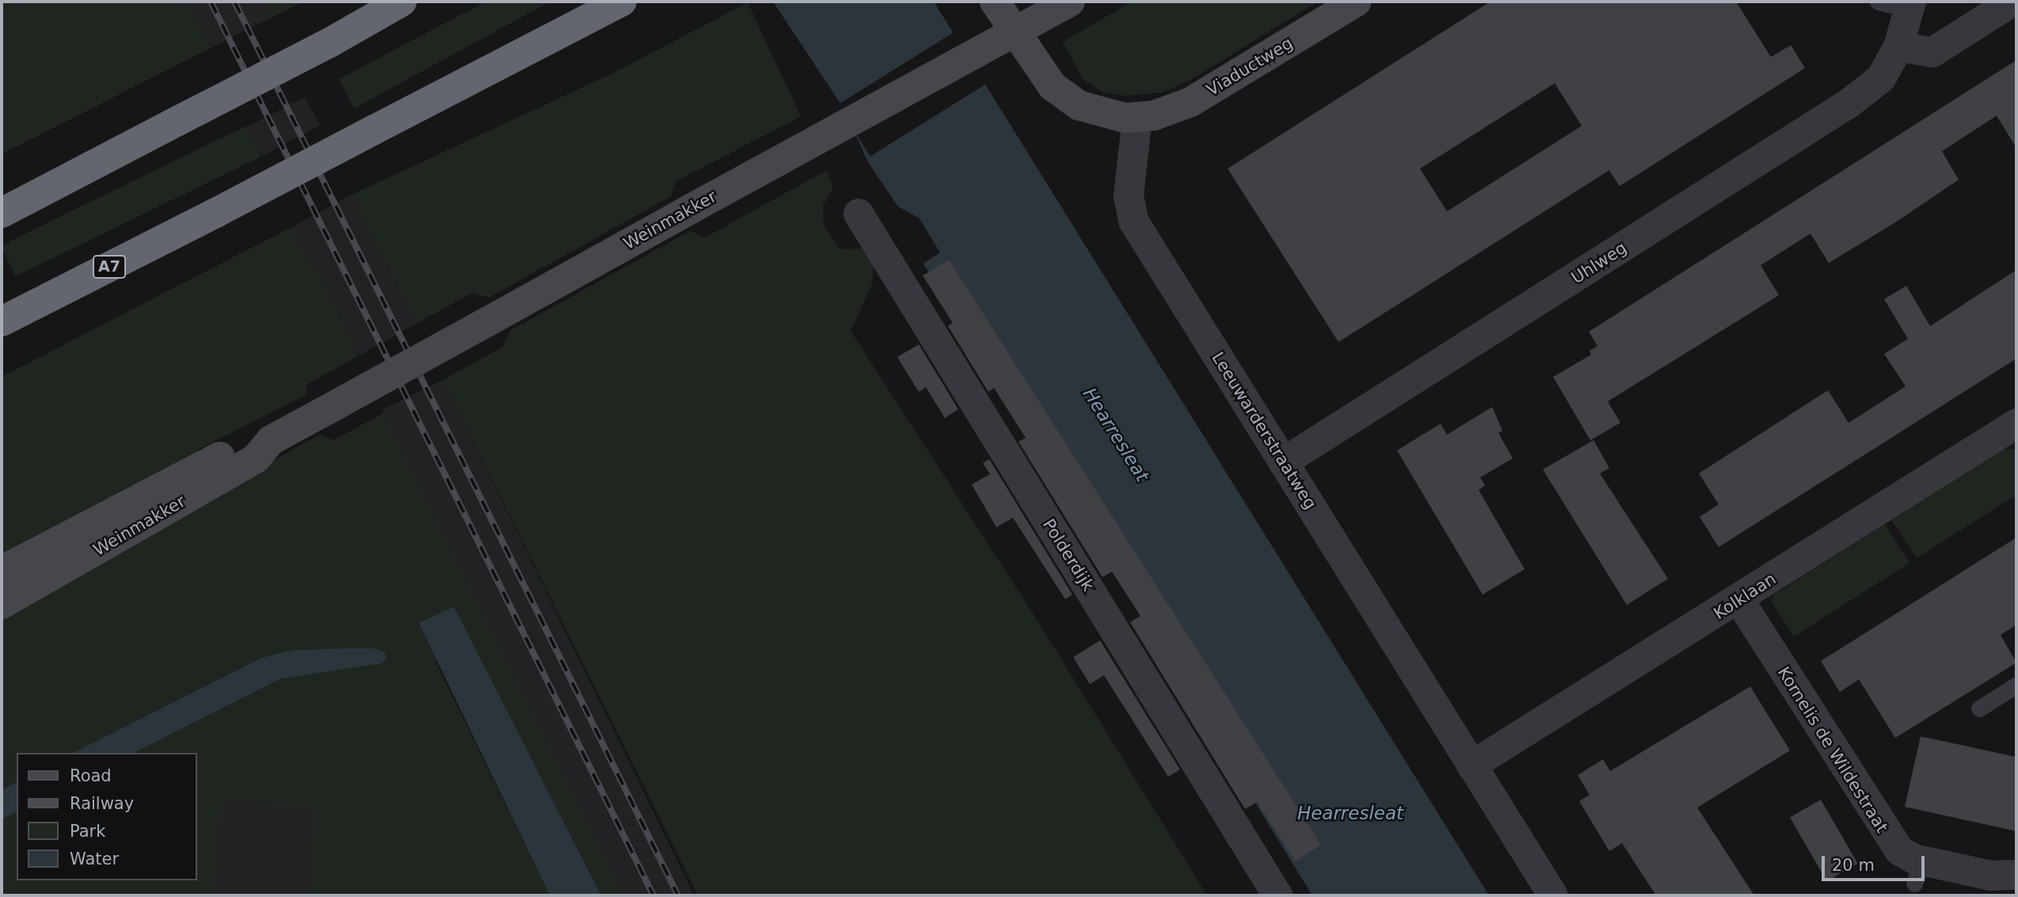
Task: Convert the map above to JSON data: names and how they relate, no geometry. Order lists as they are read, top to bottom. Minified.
{"streets":{"highway":["A7"],"main road":["Viaductweg","Weinmakker"],"street":["Uhlweg","Leeuwarderstraatweg","Polderdijk","Kolklaan","Kornelis de Wildestraat"]},"crossings":[["Viaductweg","Leeuwarderstraatweg"],["Uhlweg","Leeuwarderstraatweg"],["Leeuwarderstraatweg","Kolklaan"],["Kolklaan","Kornelis de Wildestraat"]],"water":["Hearresleat"],"legend":["Road","Railway","Park","Water"],"scale_bar":"20 m"}
